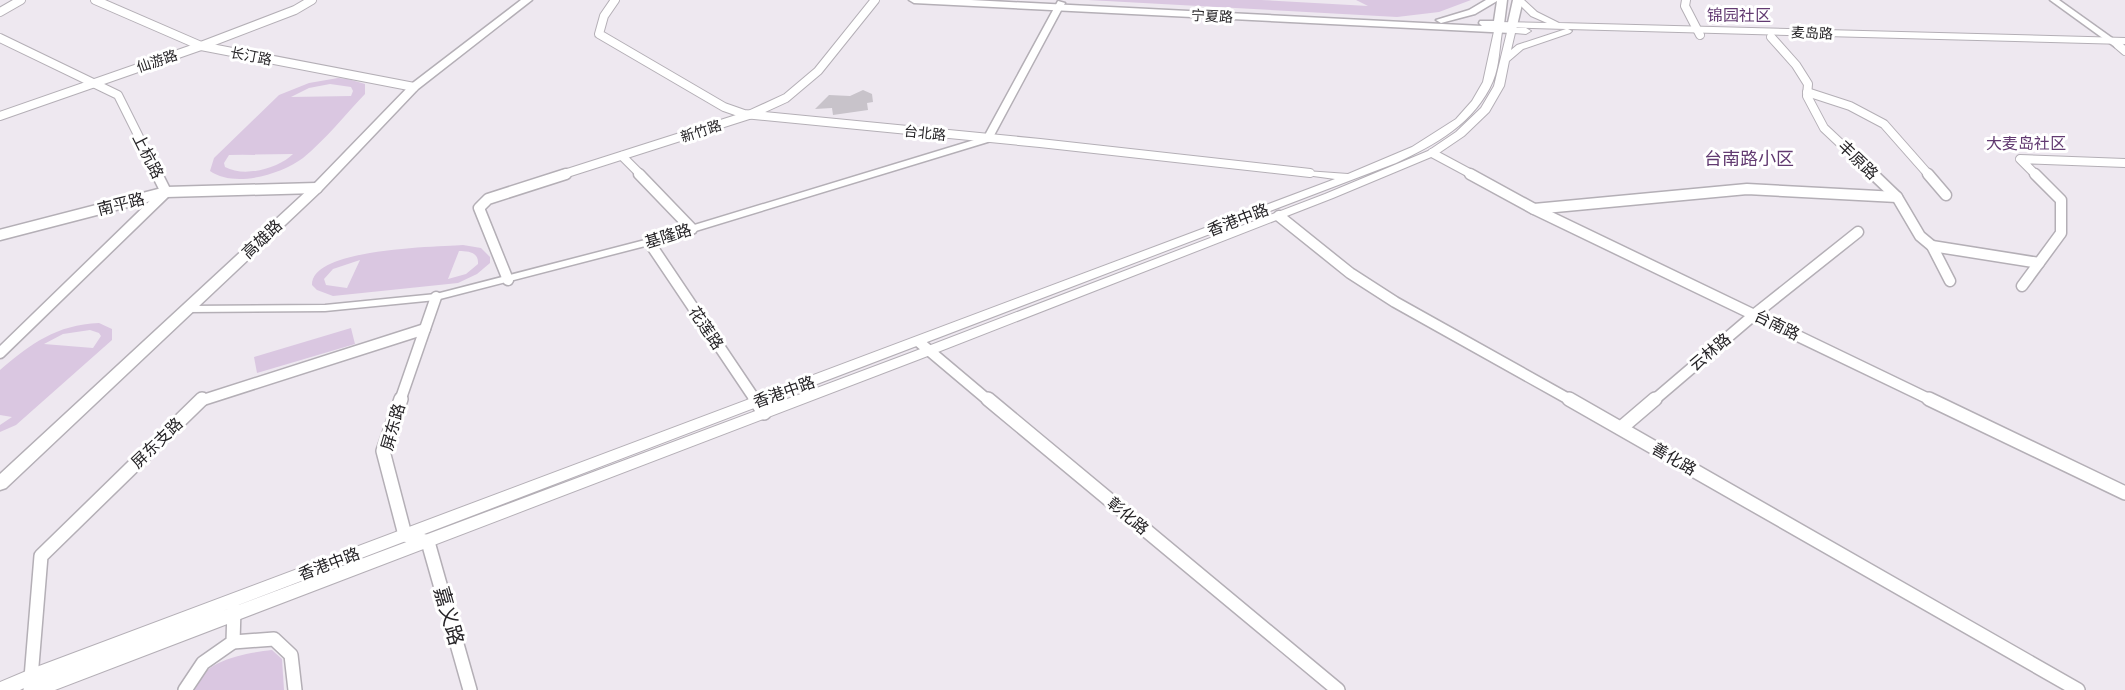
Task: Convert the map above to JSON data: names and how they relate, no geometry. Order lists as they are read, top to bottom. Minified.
{"streets":{"main road":["宁夏路","麦岛路","香港中路","高雄路"],"street":["长汀路","仙游路","新竹路","台北路","上杭路","丰原路","南平路","基隆路","台南路","花莲路","云林路","屏东路","屏东支路","善化路","彰化路","嘉义路"]},"crossings":[["宁夏路","麦岛路"],["宁夏路","香港中路"],["麦岛路","丰原路"],["麦岛路","香港中路"],["长汀路","仙游路"],["长汀路","高雄路"],["仙游路","上杭路"],["新竹路","台北路"],["新竹路","基隆路"],["台北路","基隆路"],["上杭路","南平路"],["南平路","高雄路"],["香港中路","台南路"],["香港中路","花莲路"],["香港中路","屏东路"],["香港中路","屏东支路"],["香港中路","善化路"],["香港中路","彰化路"],["香港中路","嘉义路"],["基隆路","高雄路"],["基隆路","花莲路"],["基隆路","屏东路"],["台南路","云林路"],["云林路","善化路"],["屏东路","屏东支路"]],"districts":["锦园社区","大麦岛社区","台南路小区"]}
